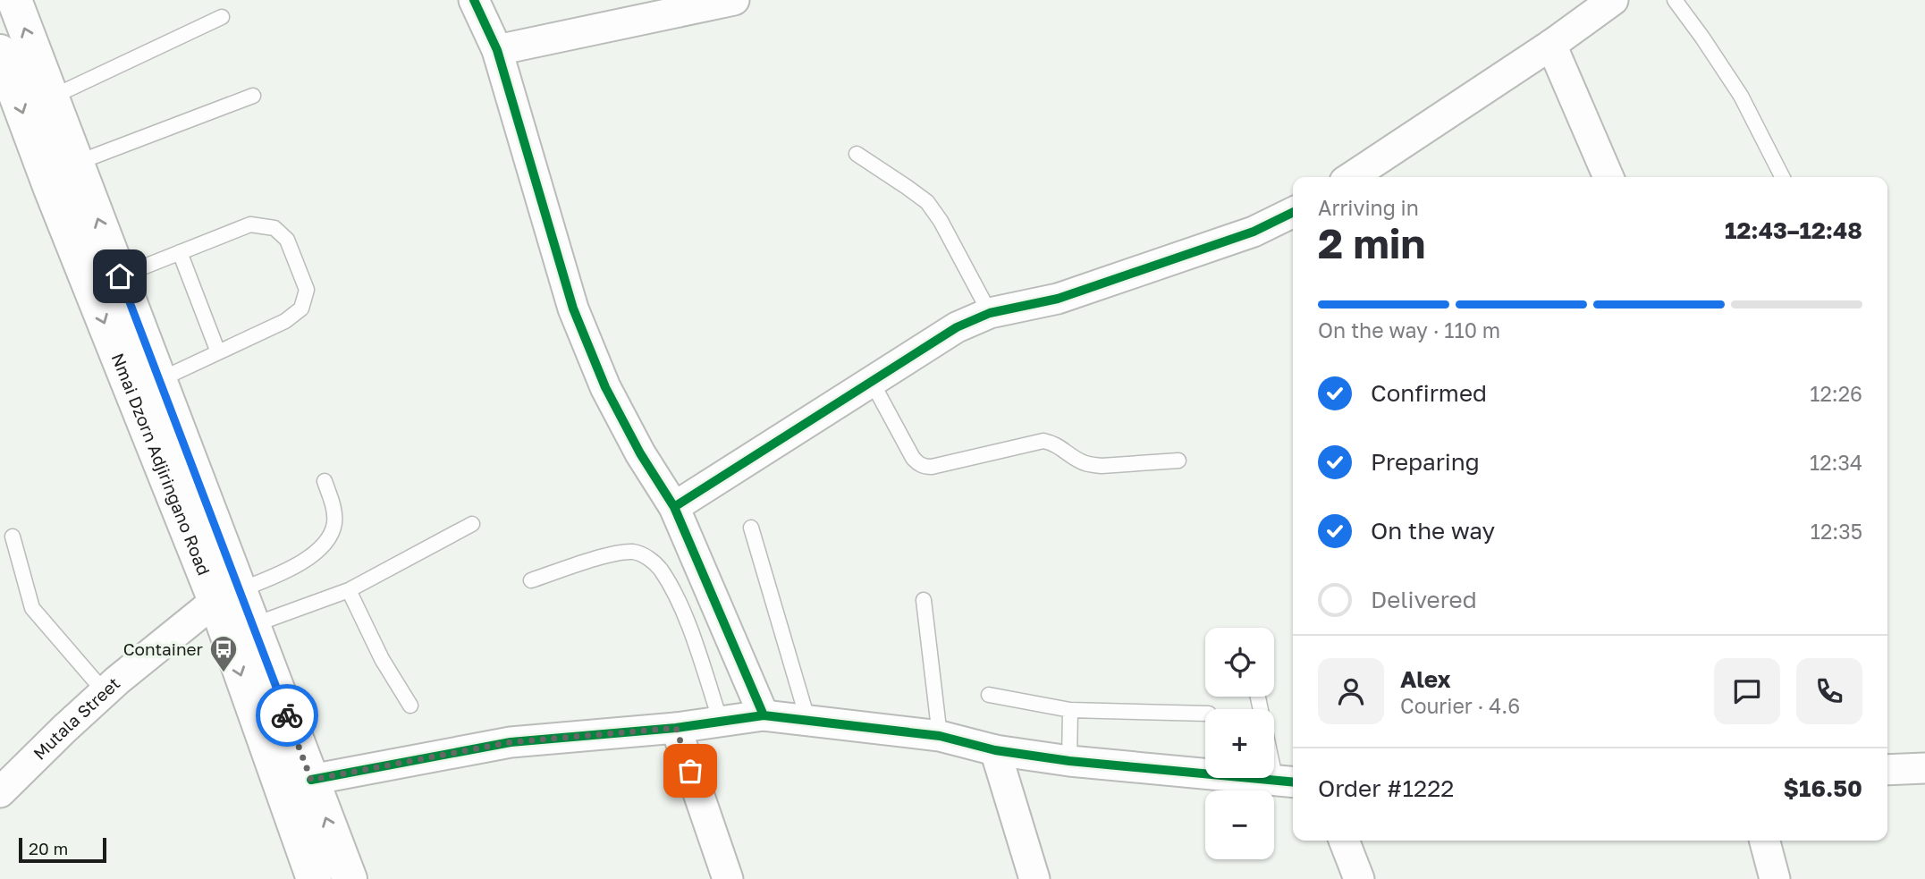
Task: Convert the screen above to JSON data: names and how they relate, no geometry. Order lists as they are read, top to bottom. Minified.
{"streets":{"main road":["Nmai Dzorn Adjiringano Road"],"street":["Mutala Street"]},"crossings":[["Nmai Dzorn Adjiringano Road","Mutala Street"]],"places":{"bus stop":["Container"]},"scale_bar":"20 m","page":{"heading":["2 min","Arriving in","12:43–12:48"],"panel":["Alex","Courier · 4.6","Order #1222","$16.50"],"bar":"On the way · 110 m","list":[["Confirmed","12:26"],["Preparing","12:34"],["On the way","12:35"],"Delivered"],"map_buttons":["+","−"],"scale":"20 m"}}
